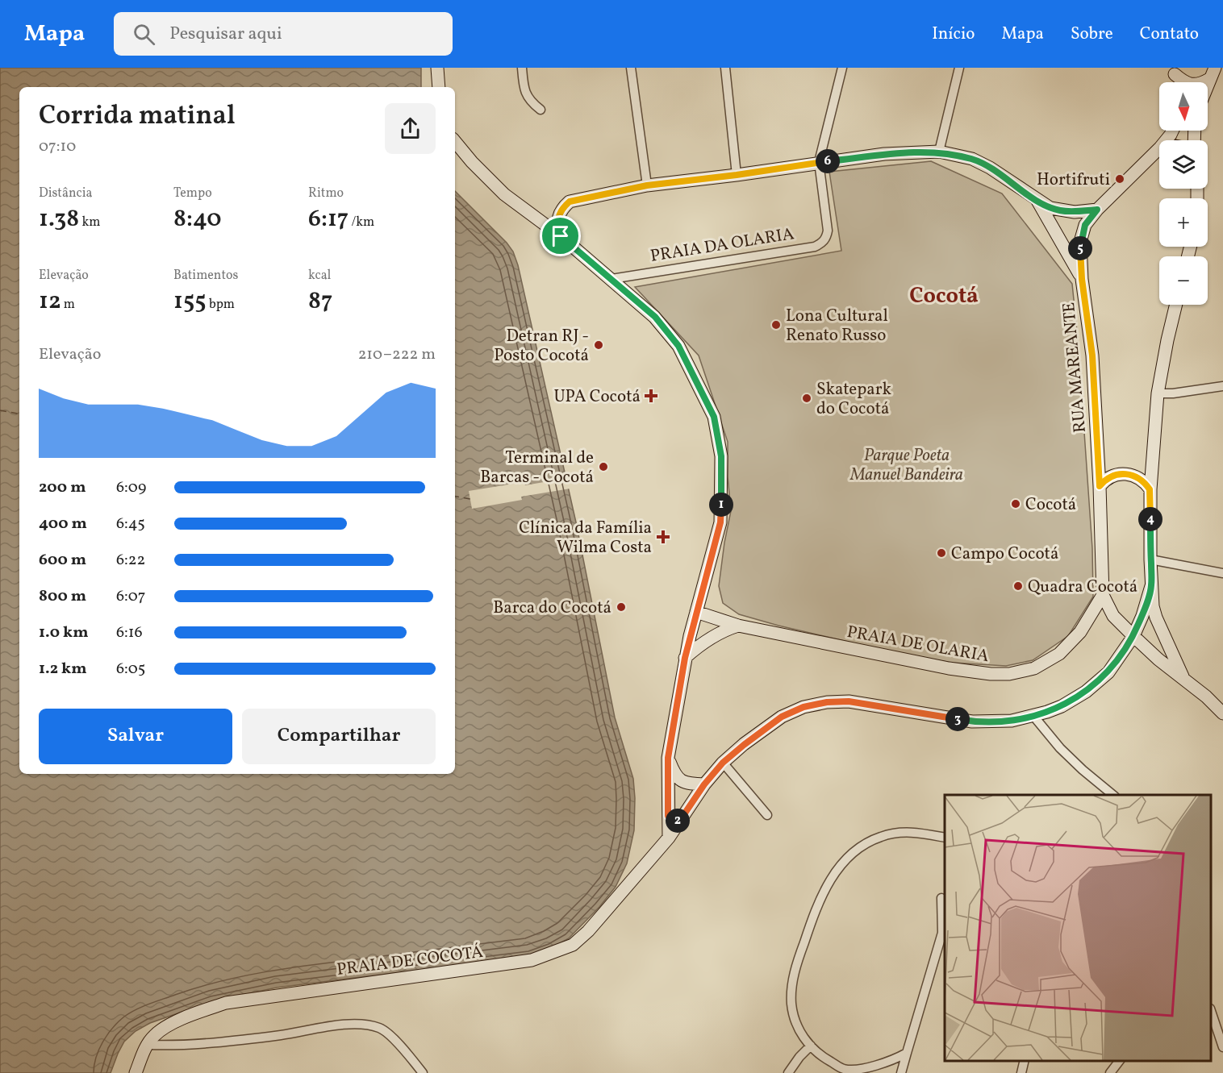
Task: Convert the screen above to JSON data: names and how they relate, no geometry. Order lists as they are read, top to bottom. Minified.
{"streets":{"street":["PRAIA DA OLARIA","RUA MAREANTE","PRAIA DE OLARIA","PRAIA DE COCOTÁ"]},"crossings":[["RUA MAREANTE","PRAIA DE OLARIA"]],"districts":["Cocotá"],"parks":["Parque Poeta Manuel Bandeira"],"places":{"other":["Hortifruti","Lona Cultural Renato Russo","Detran RJ - Posto Cocotá","Skatepark do Cocotá","Terminal de Barcas - Cocotá","Cocotá","Campo Cocotá","Quadra Cocotá","Barca do Cocotá"],"health":["UPA Cocotá","Clínica da Família Wilma Costa"]},"north":"bottom","page":{"header":"Mapa","search":"Pesquisar aqui","nav":["Início","Mapa","Sobre","Contato"],"map_buttons":["+","−"],"heading":["Corrida matinal","07:10"],"pins":["6","5","1","4","3","2"],"stats":[["Distância","1.38 km"],["Tempo","8:40"],["Ritmo","6:17 /km"],["Elevação","12 m"],["Batimentos","155 bpm"],["kcal","87"]],"chart":["Elevação","210–222 m"],"list":[{"name":"200 m","note":"6:09"},{"name":"400 m","note":"6:45"},{"name":"600 m","note":"6:22"},{"name":"800 m","note":"6:07"},{"name":"1.0 km","note":"6:16"},{"name":"1.2 km","note":"6:05"}],"buttons":["Salvar","Compartilhar"]}}
